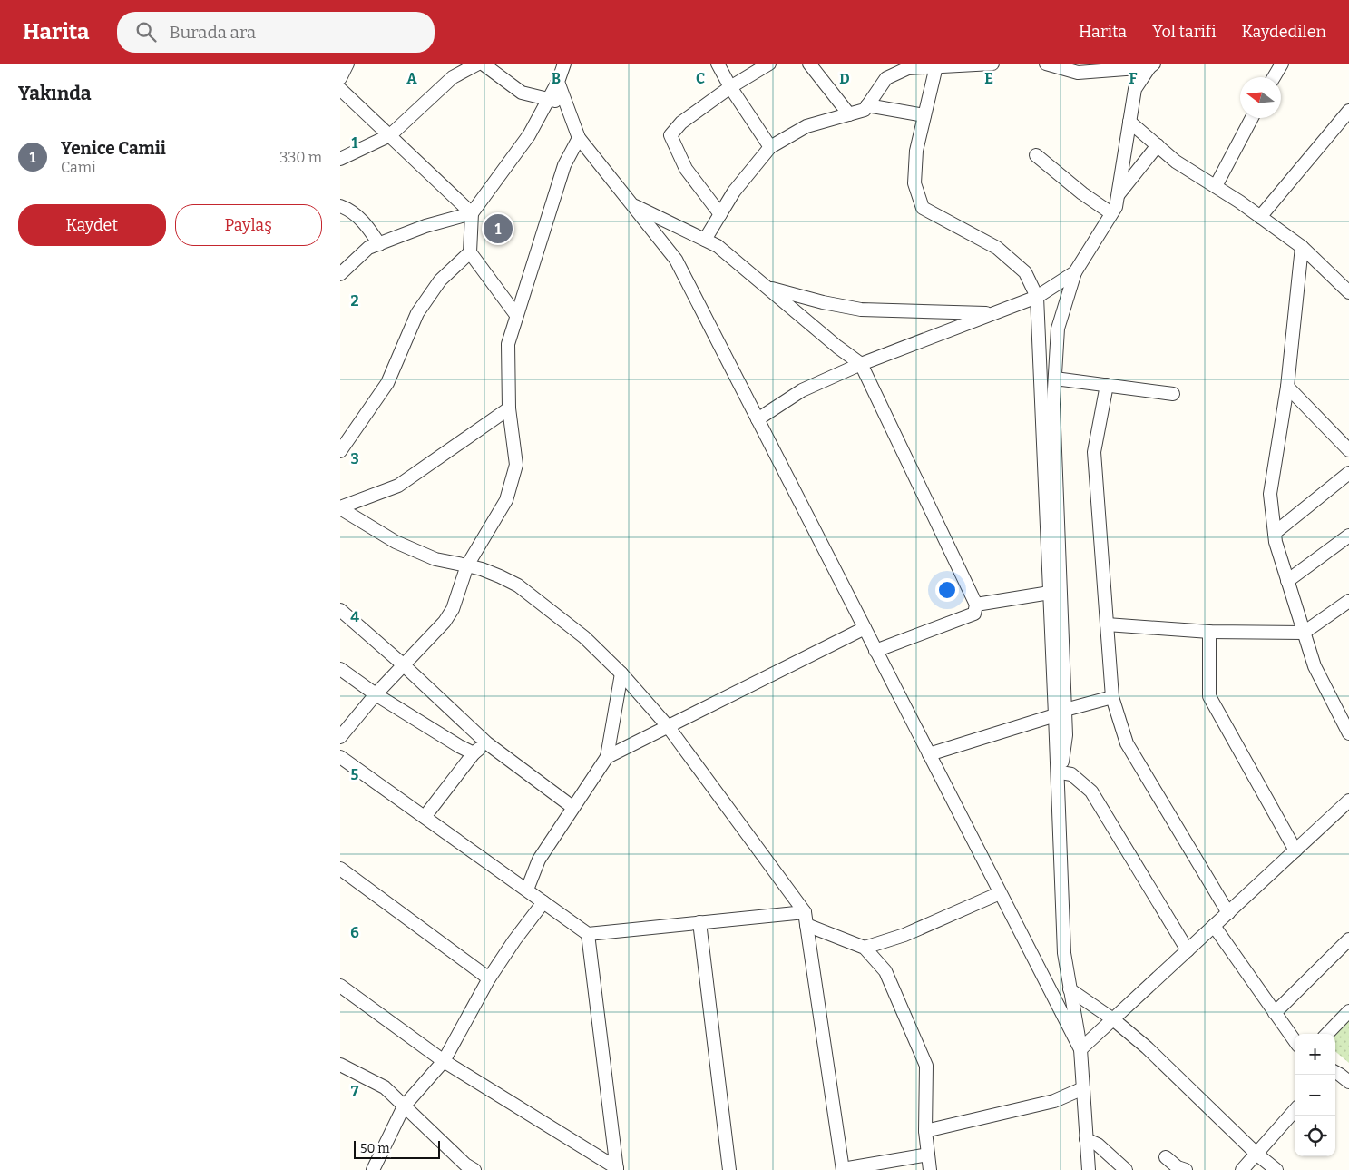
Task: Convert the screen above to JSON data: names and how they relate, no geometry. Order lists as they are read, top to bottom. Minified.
{"scale_bar":"50 m","north":"left","page":{"header":"Harita","search":"Burada ara","nav":["Harita","Yol tarifi","Kaydedilen"],"heading":"Yakında","list":[{"mark":"1","name":"Yenice Camii","note":"Cami","value":"330 m"}],"buttons":["Kaydet","Paylaş"],"pins":"1","map_buttons":["+","−"],"scale":"50 m"},"grid":{"columns":["A","B","C","D","E","F"],"rows":["1","2","3","4","5","6","7"]}}
